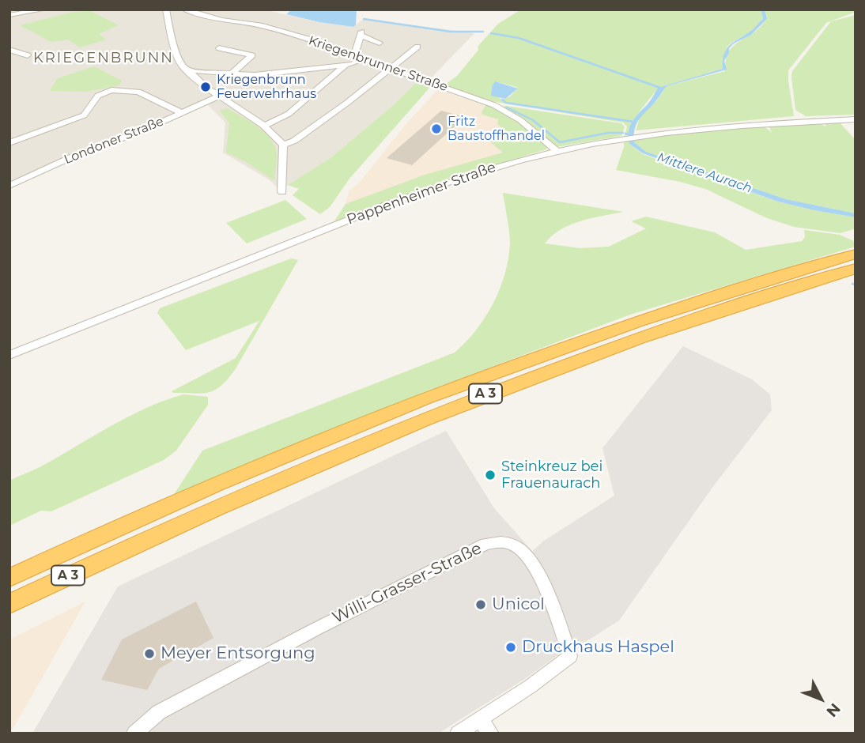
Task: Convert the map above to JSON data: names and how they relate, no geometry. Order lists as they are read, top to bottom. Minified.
{"streets":{"highway":["A 3"],"street":["Kriegenbrunner Straße","Londoner Straße","Pappenheimer Straße","Willi-Grasser-Straße"]},"crossings":[["Kriegenbrunner Straße","Pappenheimer Straße"]],"districts":["KRIEGENBRUNN"],"water":["Mittlere Aurach"],"places":["Kriegenbrunn Feuerwehrhaus","Fritz Baustoffhandel","Steinkreuz bei Frauenaurach","Unicol","Druckhaus Haspel","Meyer Entsorgung"],"north":"bottom right"}
